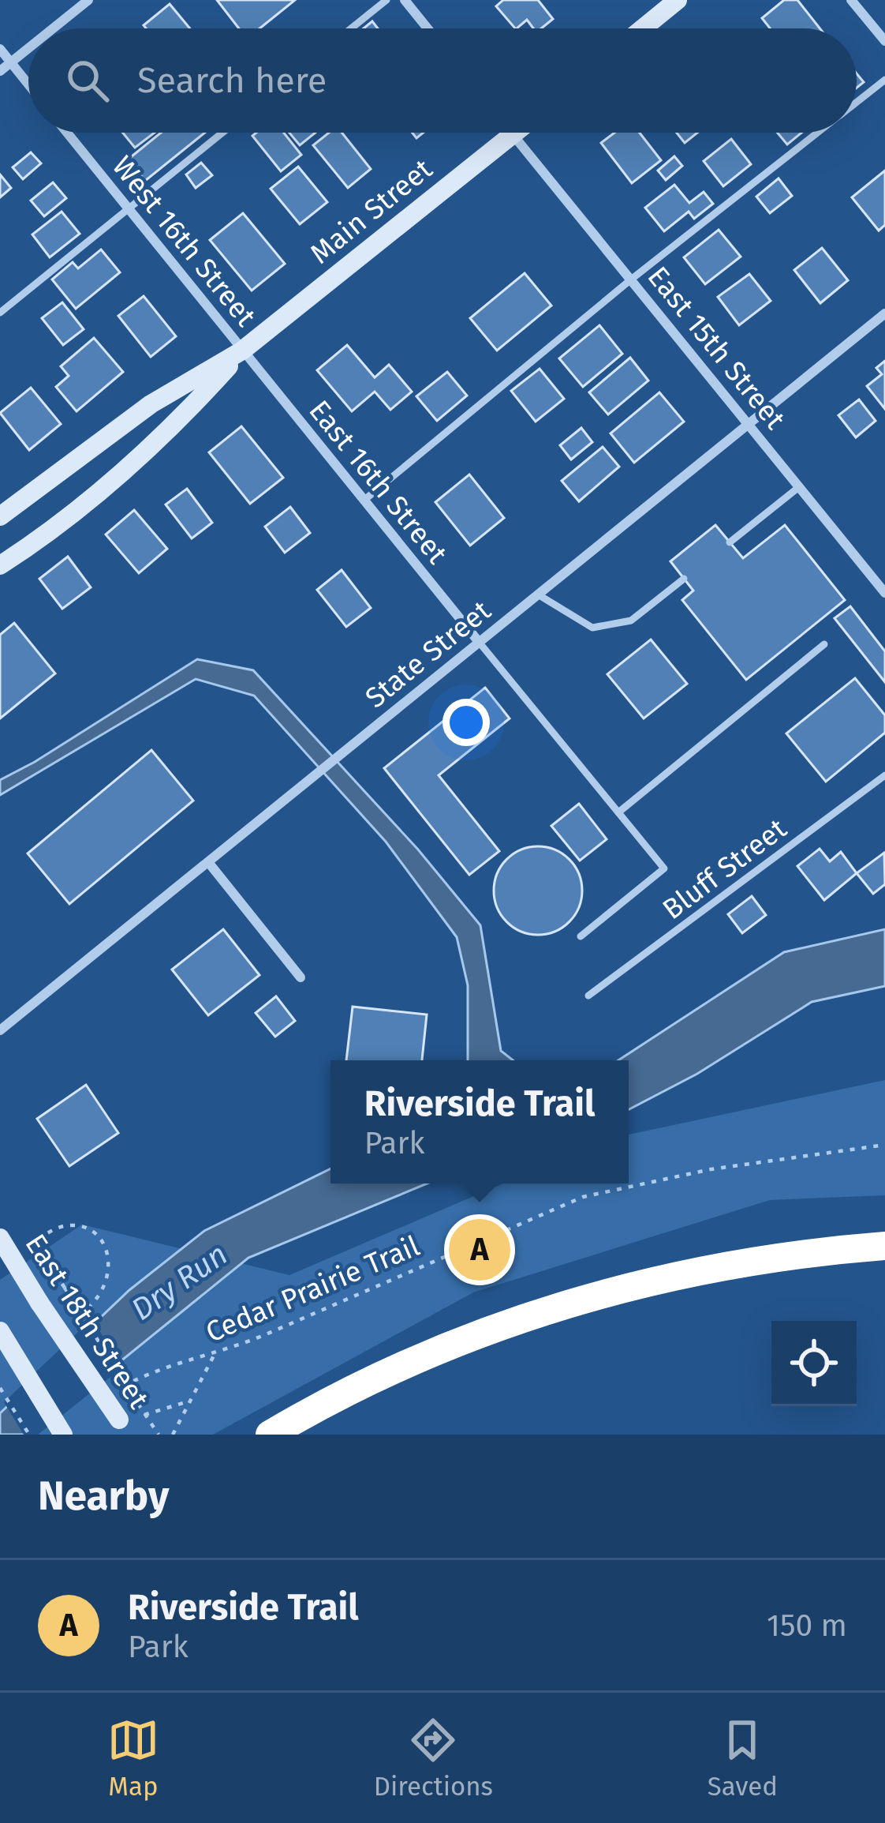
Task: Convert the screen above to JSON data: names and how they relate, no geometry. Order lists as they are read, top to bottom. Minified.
{"streets":{"main road":["Main Street","East 18th Street"],"street":["West 16th Street","East 15th Street","East 16th Street","State Street"],"lane":["Bluff Street"],"path":["Cedar Prairie Trail"]},"crossings":[["Main Street","West 16th Street"],["Main Street","East 15th Street"],["Main Street","East 16th Street"],["West 16th Street","East 16th Street"],["East 15th Street","State Street"],["East 16th Street","State Street"]],"water":["Dry Run"],"page":{"search":"Search here","popup":["Riverside Trail","Park"],"pins":"A","heading":"Nearby","list":[{"mark":"A","name":"Riverside Trail","note":"Park","value":"150 m"}],"nav":["Map","Directions","Saved"]}}
